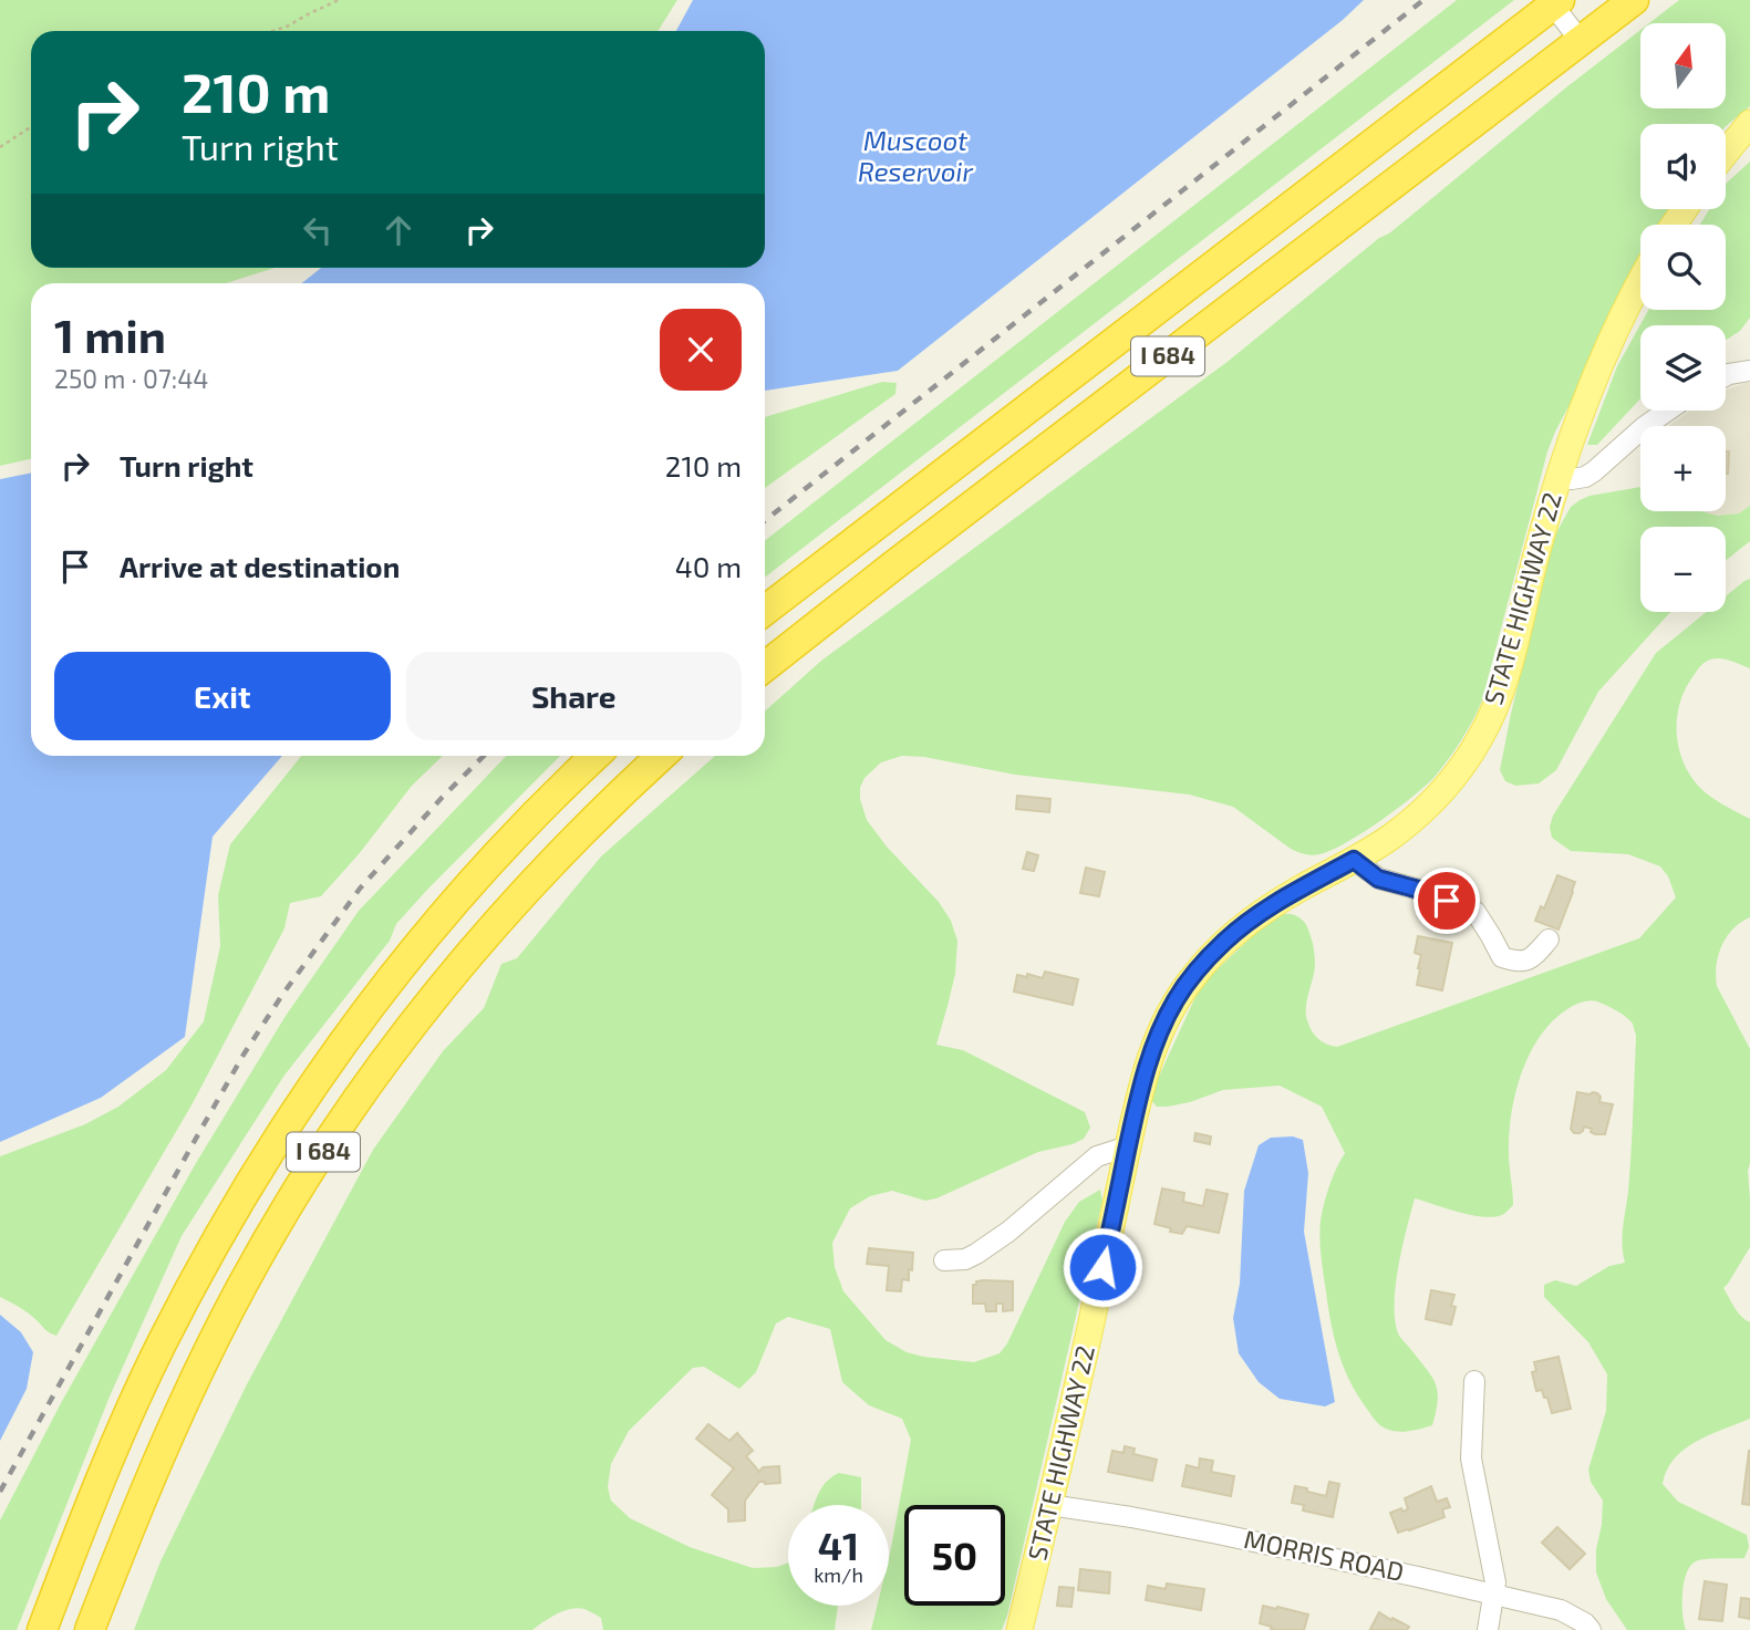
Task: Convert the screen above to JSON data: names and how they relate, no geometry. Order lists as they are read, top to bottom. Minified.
{"streets":{"highway":["I 684"],"main road":["STATE HIGHWAY 22"],"street":["MORRIS ROAD"]},"crossings":[["STATE HIGHWAY 22","MORRIS ROAD"]],"water":["Muscoot Reservoir"],"north":"top","page":{"map_buttons":["+","−"],"turn":["210 m","Turn right"],"heading":["1 min","250 m · 07:44"],"list":[{"name":"Turn right","value":"210 m"},{"name":"Arrive at destination","value":"40 m"}],"buttons":["Exit","Share"],"speed":"41 km/h","limit":"50"}}
